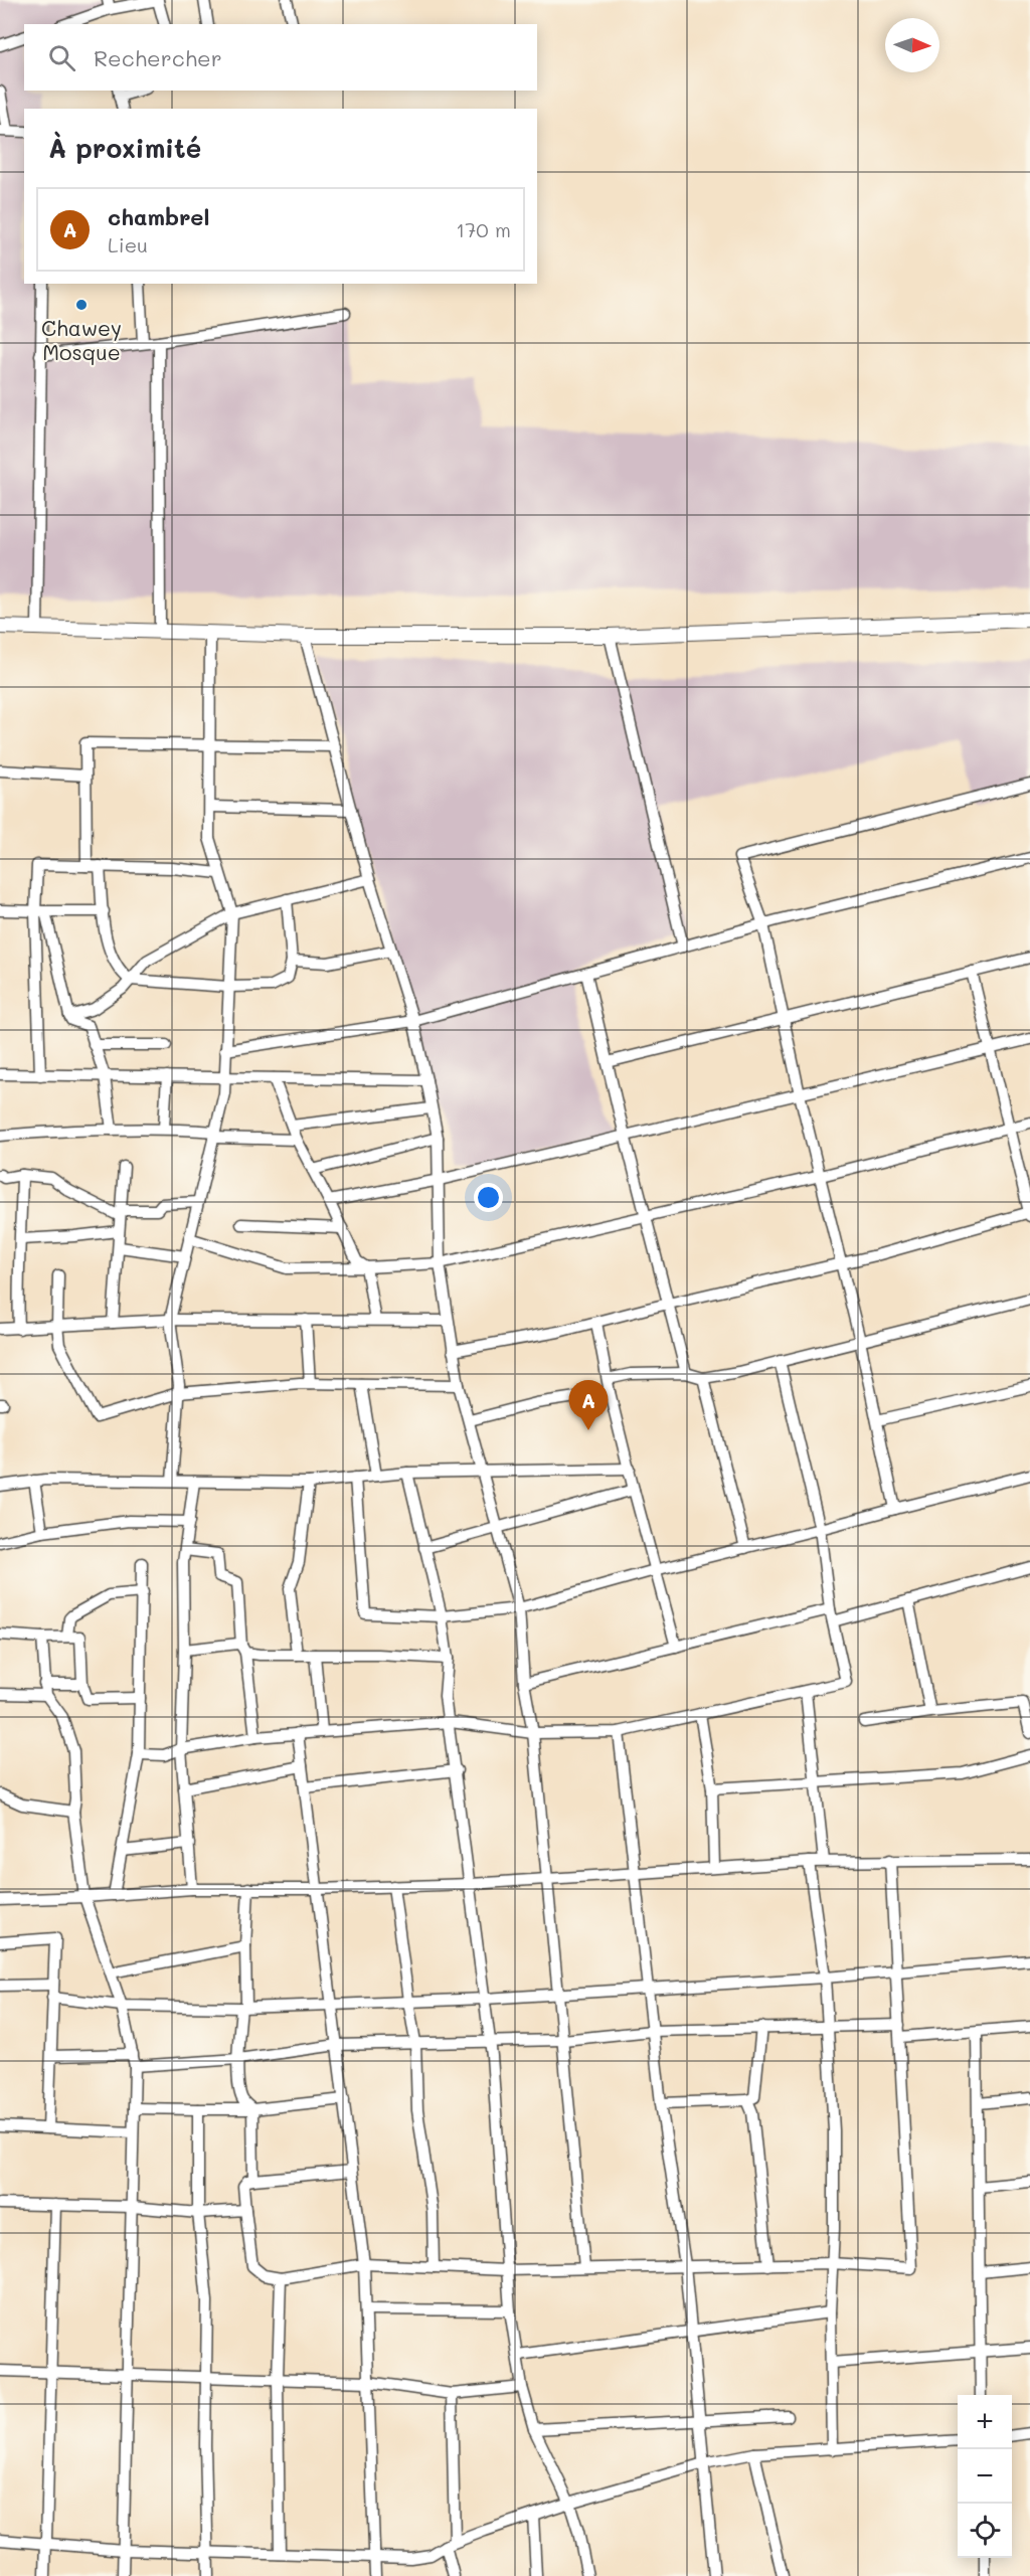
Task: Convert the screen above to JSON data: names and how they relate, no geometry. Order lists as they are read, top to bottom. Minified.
{"places":["Chawey Mosque"],"north":"right","page":{"search":"Rechercher","heading":"À proximité","list":[{"mark":"A","name":"chambrel","note":"Lieu","value":"170 m"}],"pins":"A","map_buttons":["+","−"]}}
